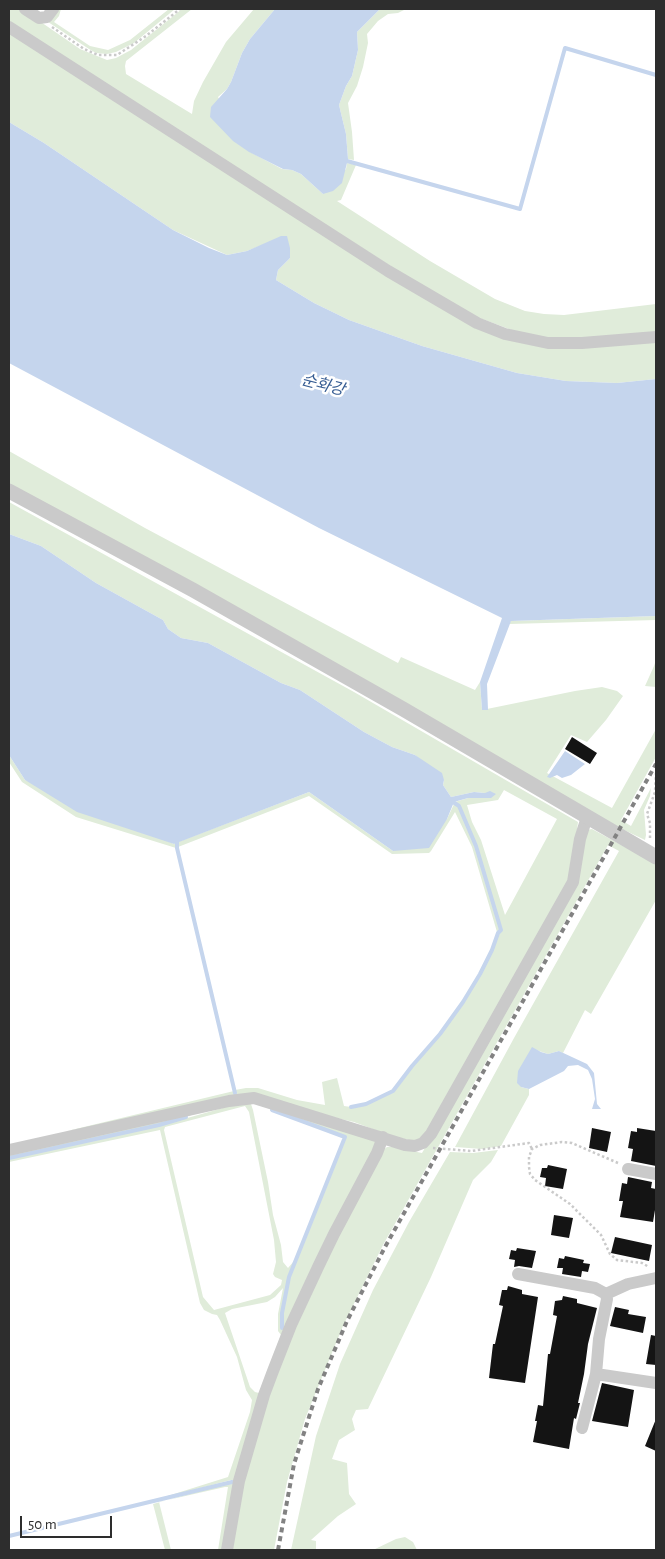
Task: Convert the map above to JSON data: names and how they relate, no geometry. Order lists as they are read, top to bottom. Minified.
{"water":["순화강"],"scale_bar":"50 m"}
